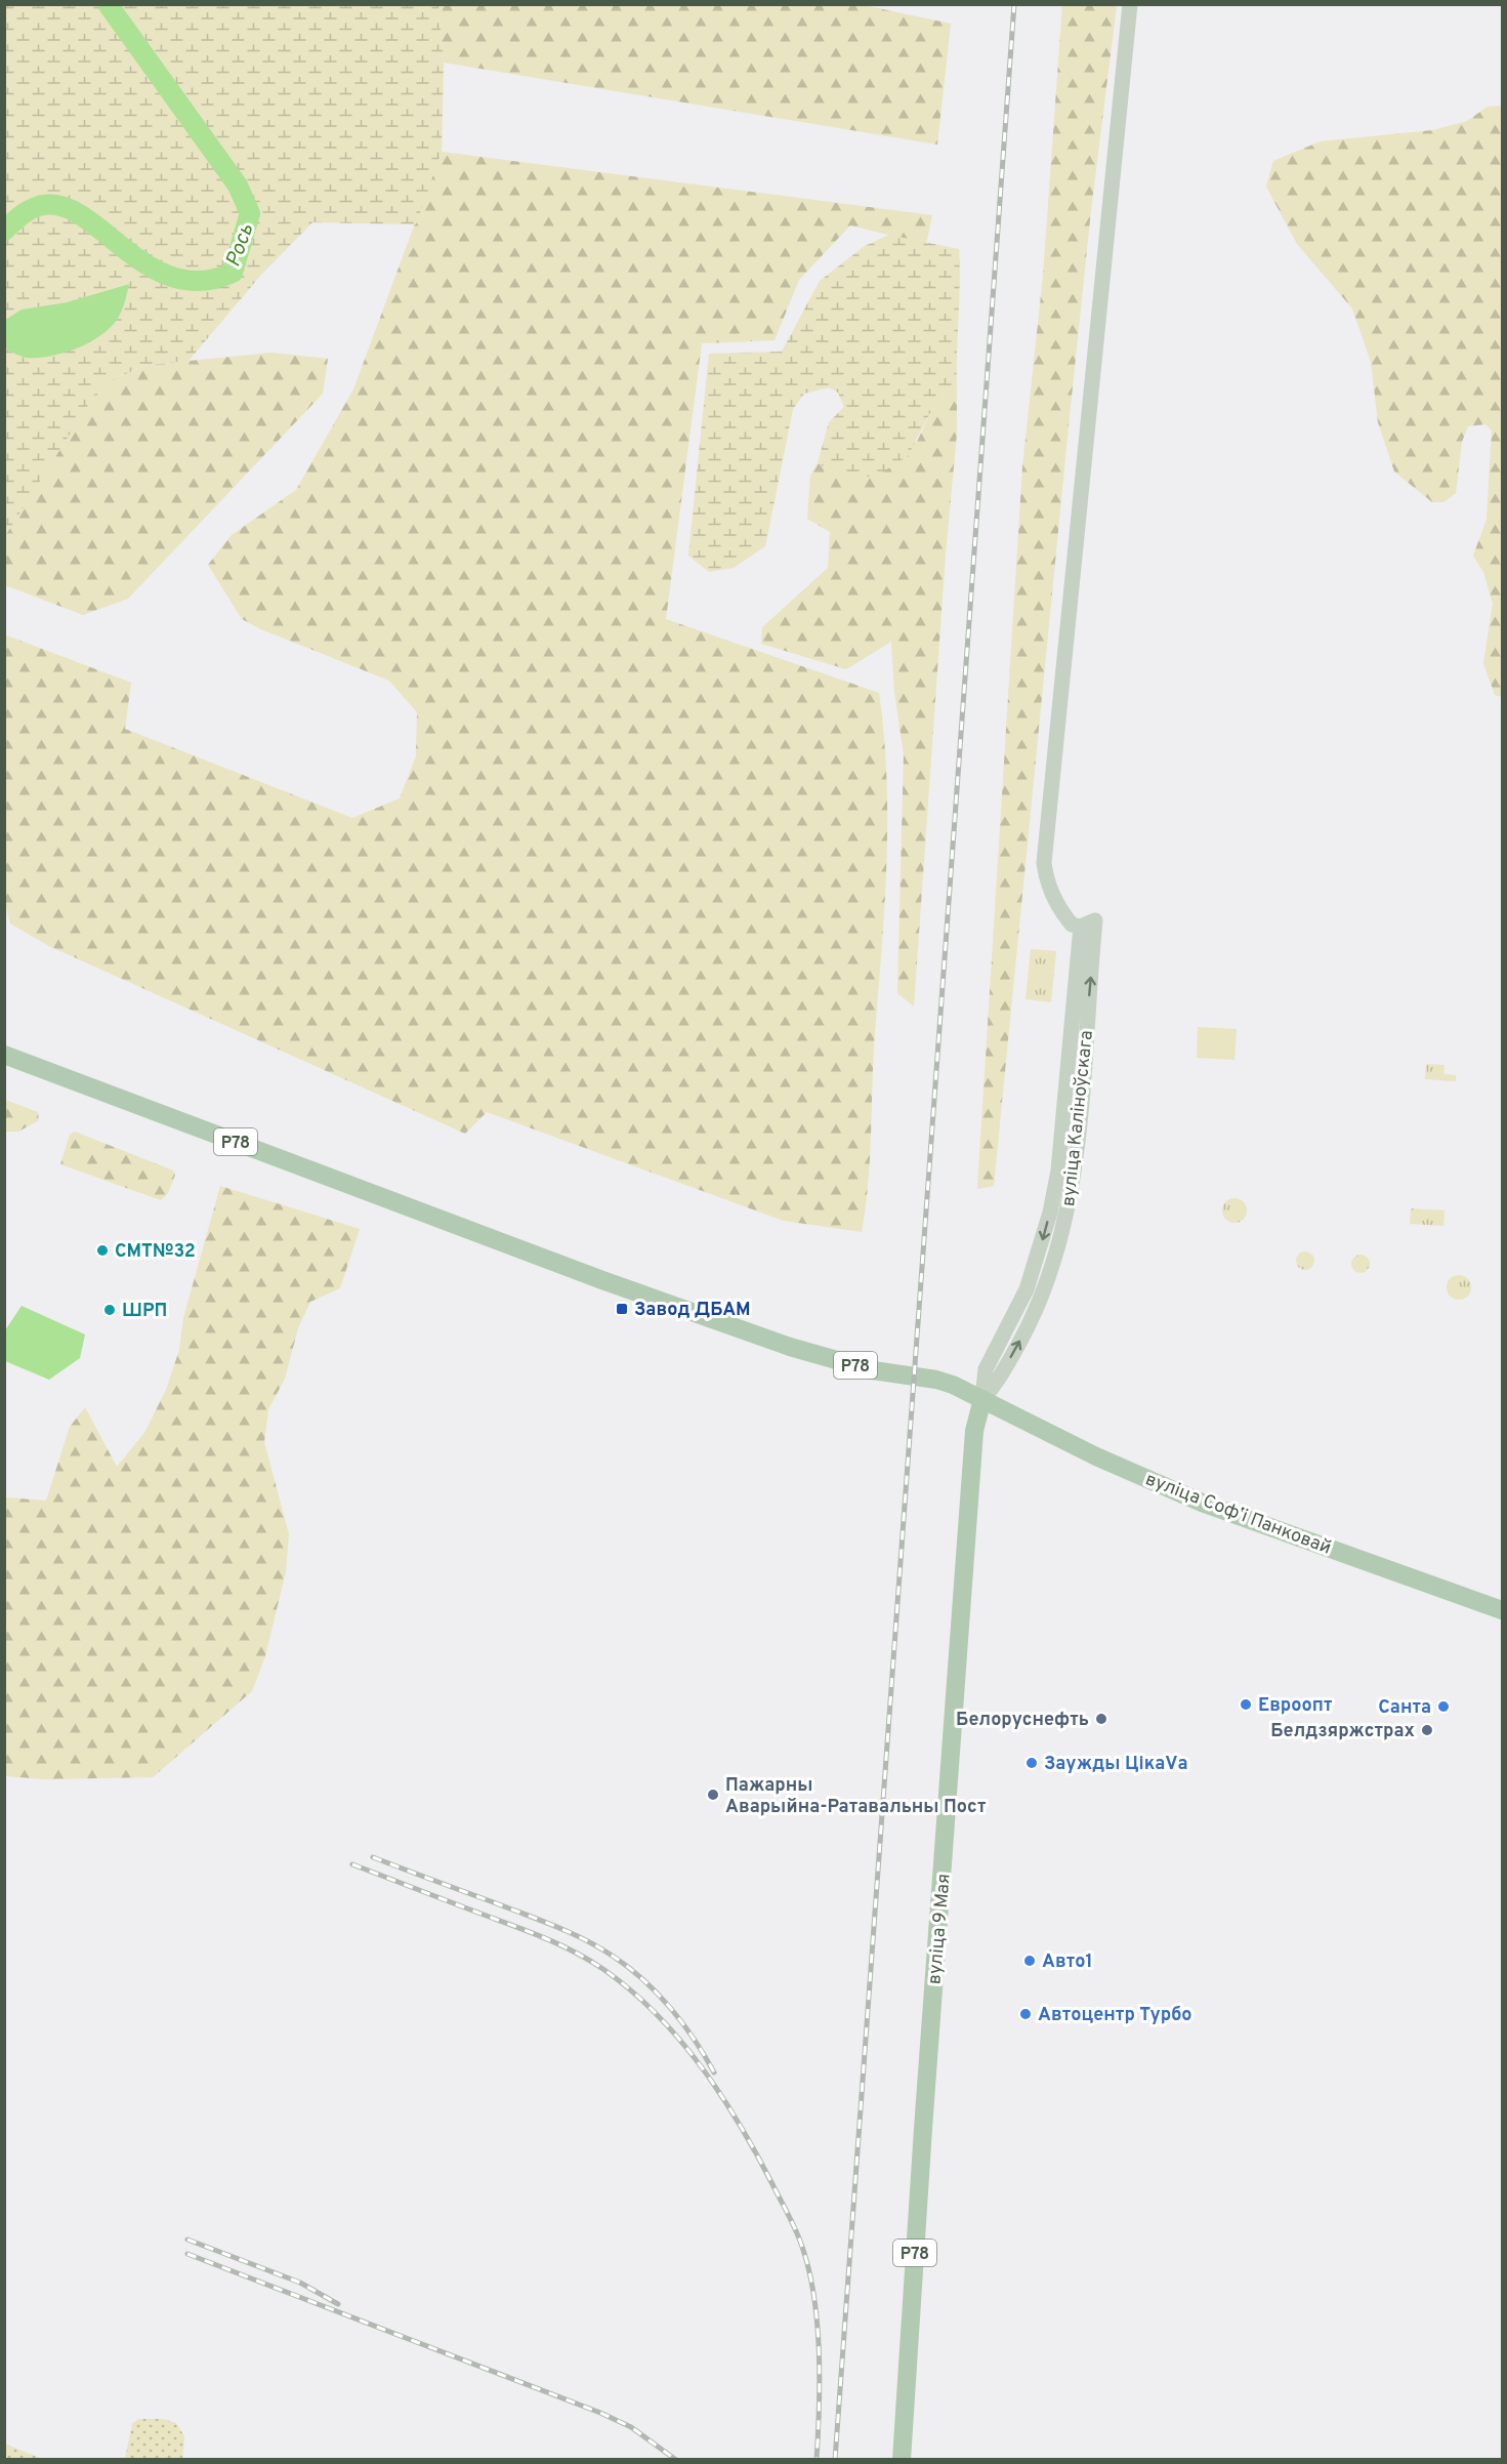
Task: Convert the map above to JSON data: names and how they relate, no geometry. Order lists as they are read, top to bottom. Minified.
{"streets":{"main road":["Р78","вуліца Софʼі Панковай","вуліца 9 Мая"],"street":["вуліца Каліноўскага"]},"crossings":[["вуліца Каліноўскага","Р78"],["вуліца Каліноўскага","вуліца Софʼі Панковай"],["вуліца Каліноўскага","вуліца 9 Мая"],["Р78","вуліца Софʼі Панковай"],["Р78","вуліца 9 Мая"],["вуліца Софʼі Панковай","вуліца 9 Мая"]],"water":["Рось"],"places":{"other":["СМТ№32","ШРП","Евроопт","Санта","Белоруснефть","Белдзяржстрах","Заужды ЦікаVа","Пажарны Аварыйна-Ратавальны Пост","Авто1","Автоцентр Турбо"],"transit":["Завод ДБАМ"]}}
